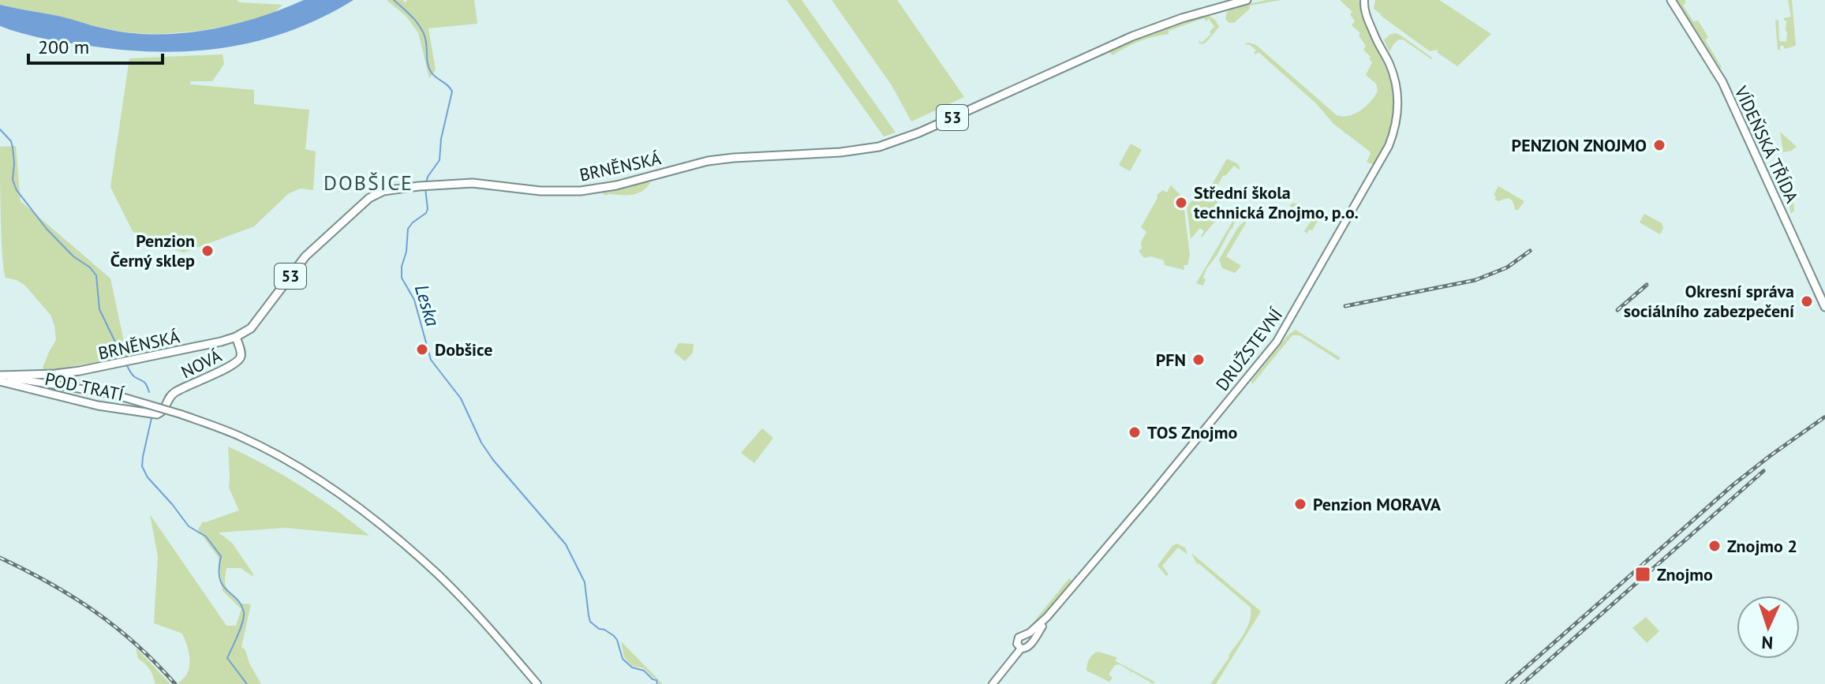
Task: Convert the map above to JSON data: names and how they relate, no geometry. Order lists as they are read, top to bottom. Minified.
{"streets":{"main road":["53","VÍDEŇSKÁ TŘÍDA","BRNĚNSKÁ","DRUŽSTEVNÍ","NOVÁ","POD TRATÍ"]},"crossings":[["BRNĚNSKÁ","NOVÁ"],["BRNĚNSKÁ","POD TRATÍ"],["NOVÁ","POD TRATÍ"]],"districts":["DOBŠICE"],"water":["Leska"],"places":{"other":["PENZION ZNOJMO","Střední škola technická Znojmo, p.o.","Penzion Černý sklep","Okresní správa sociálního zabezpečení","Dobšice","PFN","TOS Znojmo","Penzion MORAVA","Znojmo 2"],"transit":["Znojmo"]},"scale_bar":"200 m","north":"bottom"}
